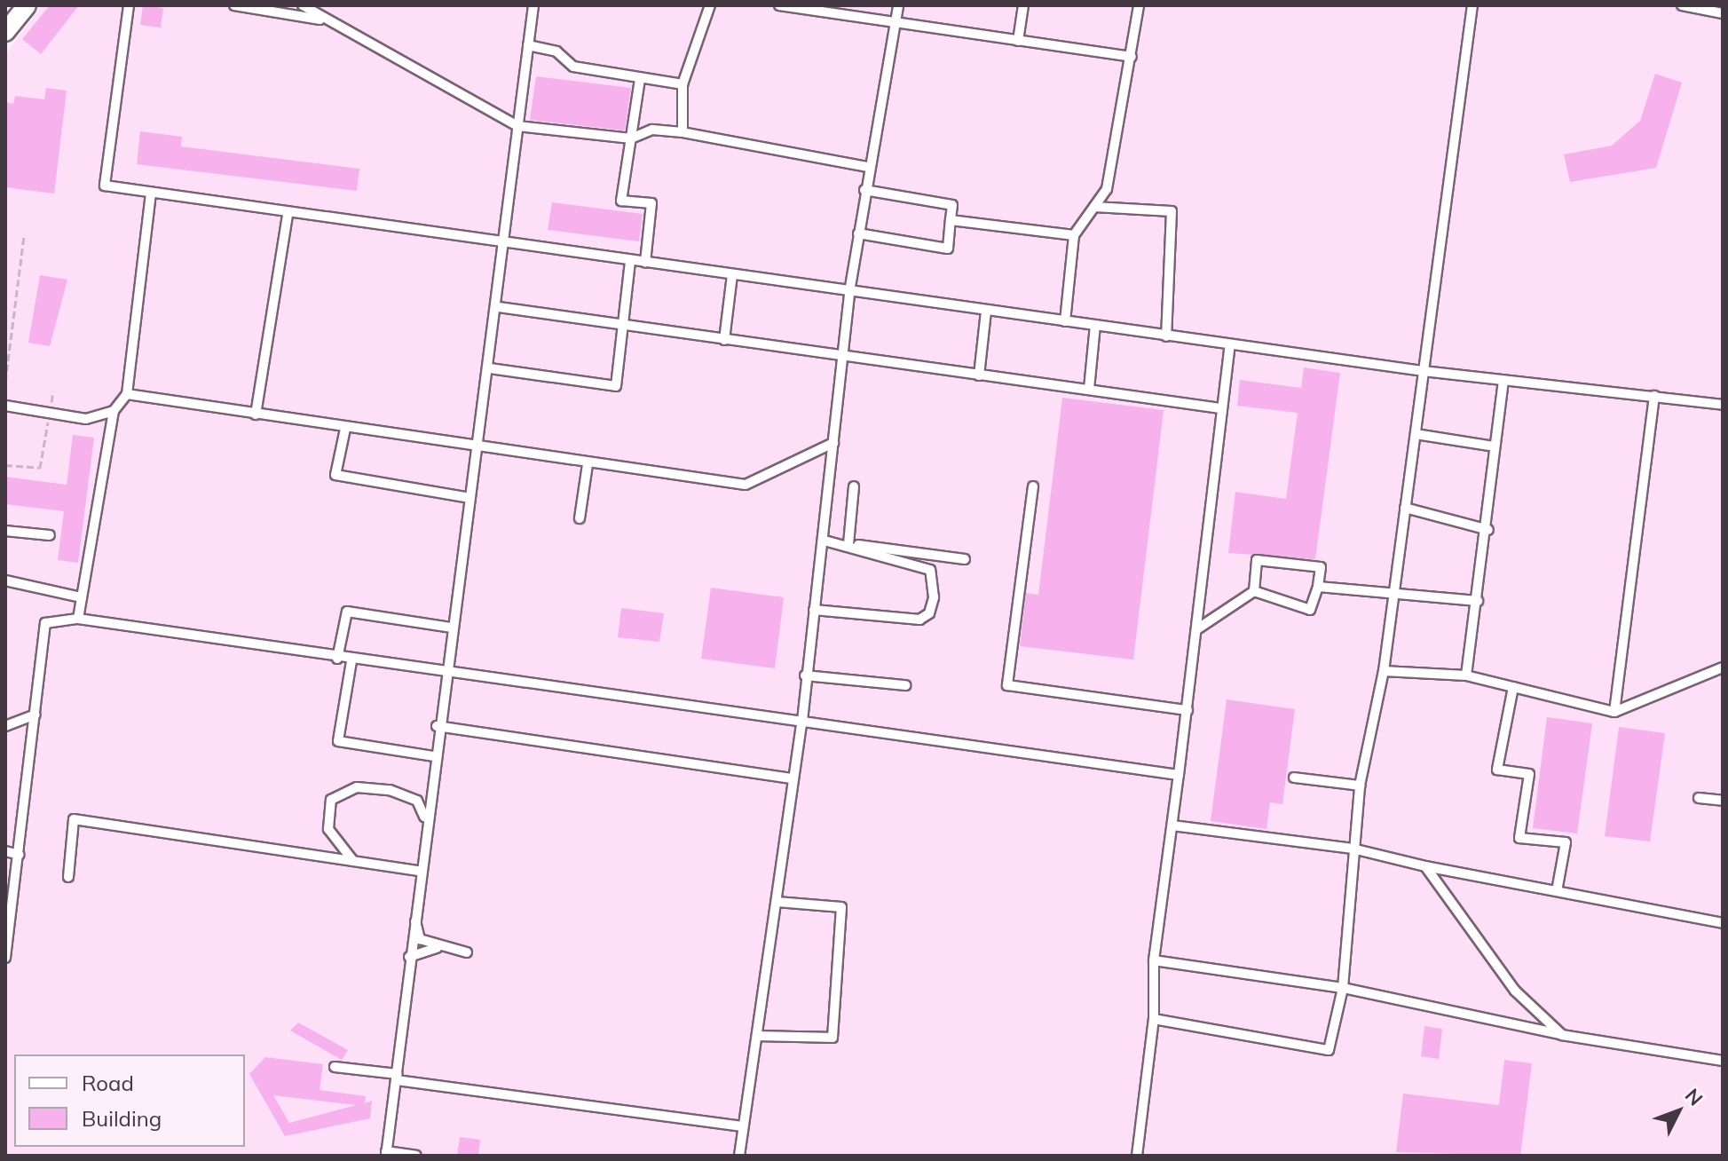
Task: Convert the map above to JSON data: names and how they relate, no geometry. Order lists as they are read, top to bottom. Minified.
{"legend":["Road","Building"],"north":"top right"}
